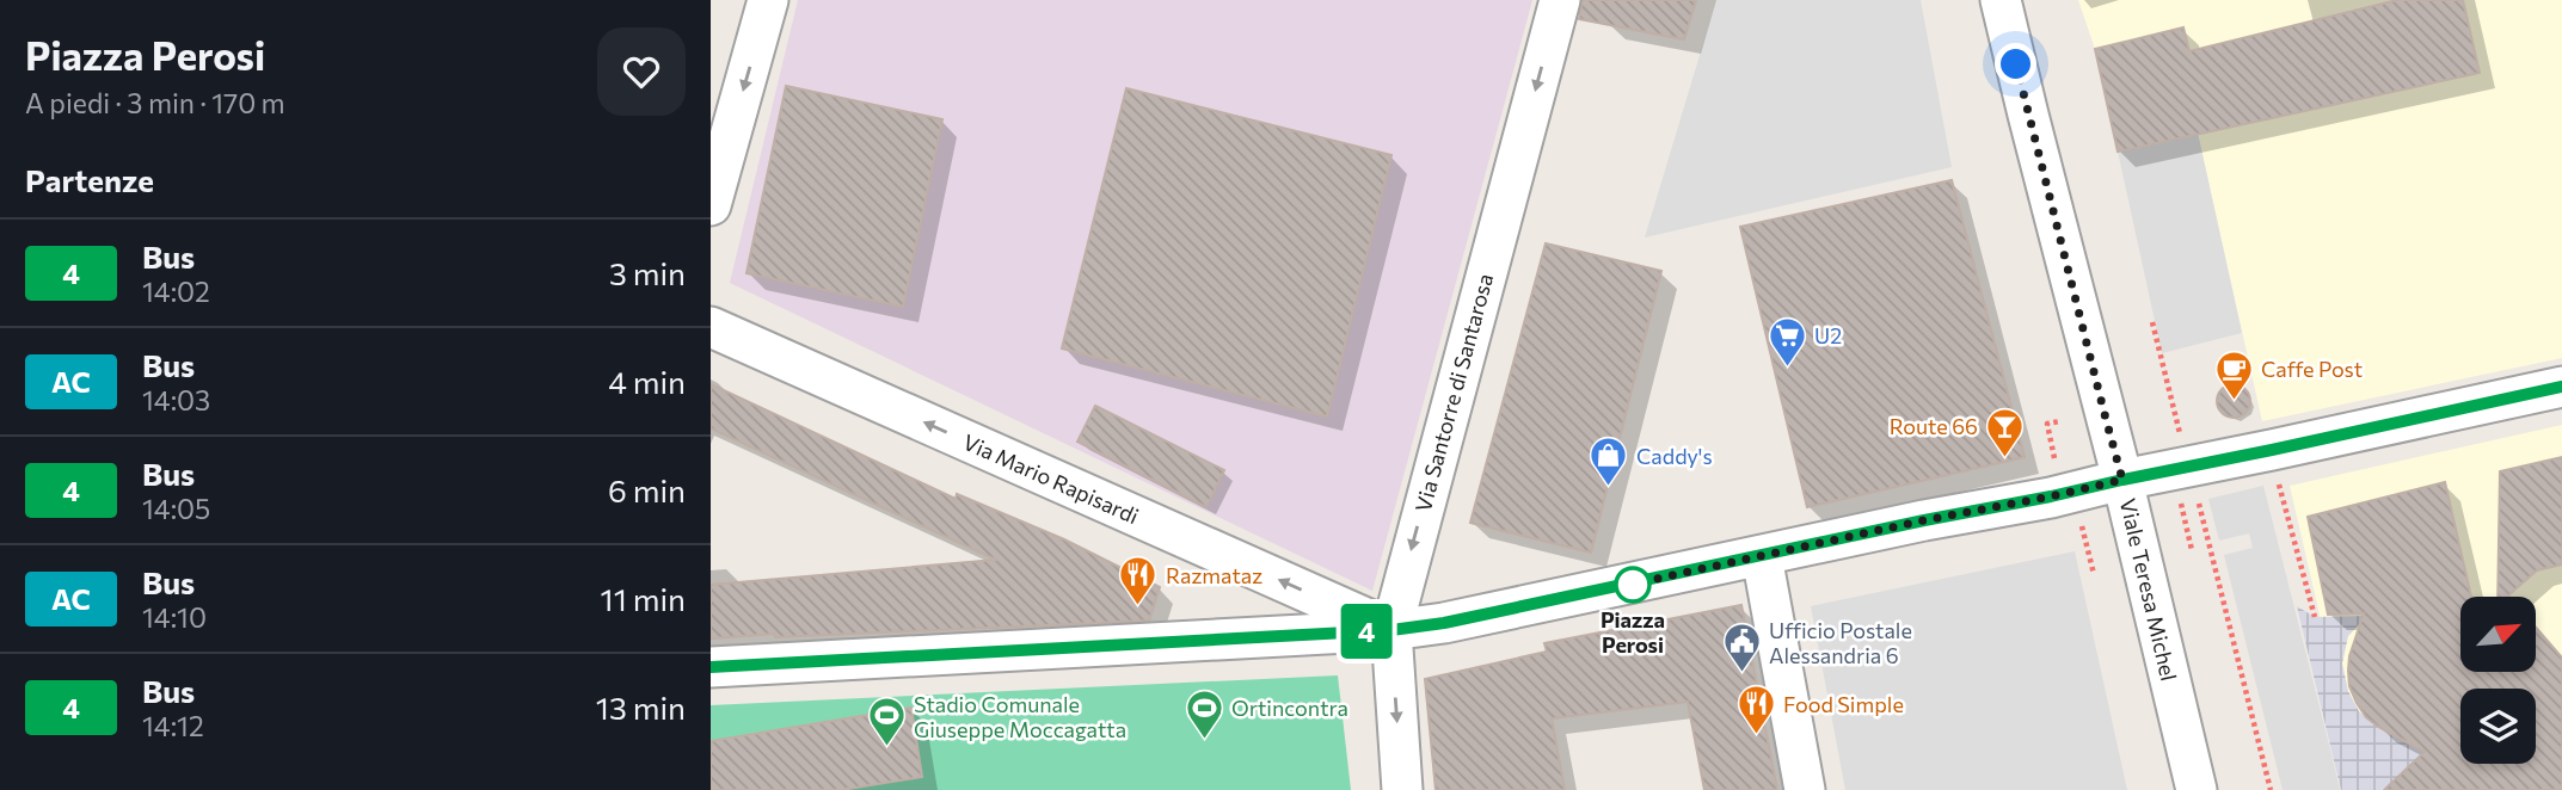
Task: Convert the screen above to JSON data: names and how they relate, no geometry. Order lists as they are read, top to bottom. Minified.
{"streets":{"street":["Via Santorre di Santarosa","Via Mario Rapisardi","Viale Teresa Michel"]},"crossings":[["Via Santorre di Santarosa","Via Mario Rapisardi"]],"one_way":["Via Santorre di Santarosa","Via Mario Rapisardi"],"places":{"supermarket":["U2"],"cafe":["Caffe Post"],"bar":["Route 66"],"shop":["Caddy's"],"other":["Piazza Perosi"],"restaurant":["Razmataz","Food Simple"],"public building":["Ufficio Postale Alessandria 6"],"sports":["Ortincontra","Stadio Comunale Giuseppe Moccagatta"]},"lines":["bus line 4"],"north":"top right","page":{"heading":[["Piazza Perosi","A piedi · 3 min · 170 m"],"Partenze"],"on_map":"4","list":[{"mark":"4","name":"Bus","note":"14:02","value":"3 min"},{"mark":"AC","name":"Bus","note":"14:03","value":"4 min"},{"mark":"4","name":"Bus","note":"14:05","value":"6 min"},{"mark":"AC","name":"Bus","note":"14:10","value":"11 min"},{"mark":"4","name":"Bus","note":"14:12","value":"13 min"}]}}
